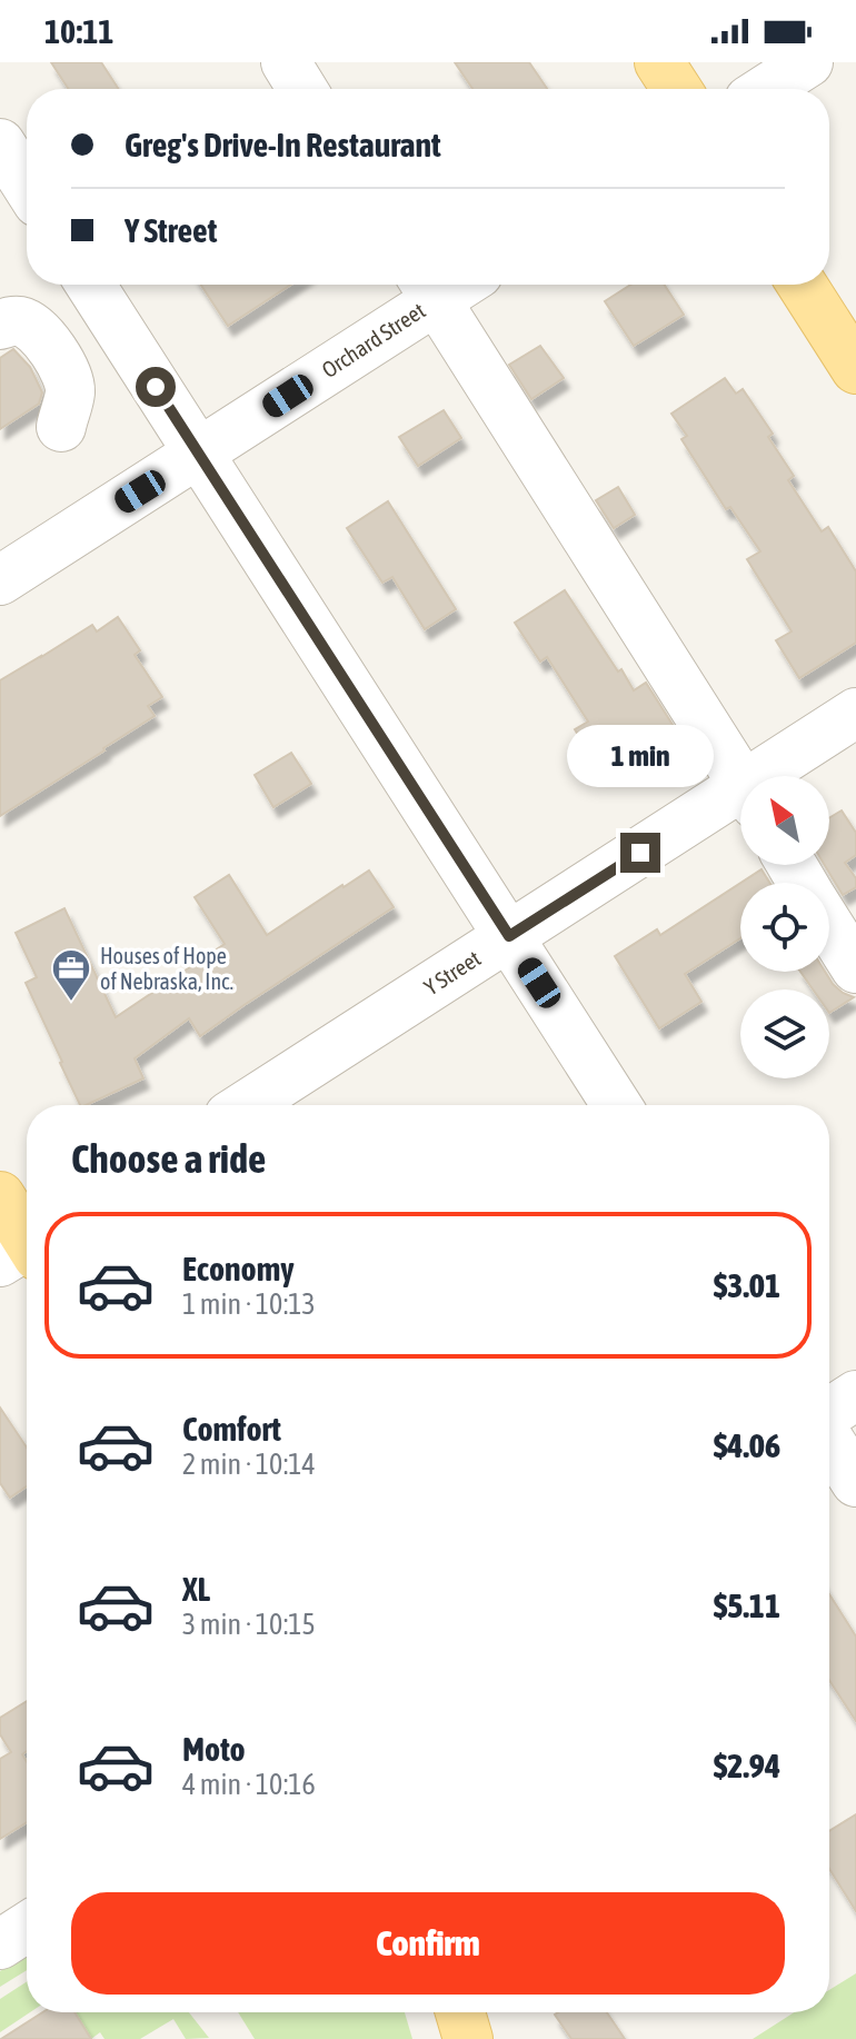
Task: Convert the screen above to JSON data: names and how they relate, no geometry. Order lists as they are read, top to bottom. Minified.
{"streets":{"street":["Orchard Street","Y Street"]},"places":{"office":["Houses of Hope of Nebraska, Inc."]},"north":"top left","page":{"status":"10:11","banner":["Greg's Drive-In Restaurant","Y Street"],"bubble":"1 min","heading":"Choose a ride","list":[{"name":"Economy","note":"1 min · 10:13","value":"$3.01"},{"name":"Comfort","note":"2 min · 10:14","value":"$4.06"},{"name":"XL","note":"3 min · 10:15","value":"$5.11"},{"name":"Moto","note":"4 min · 10:16","value":"$2.94"}],"buttons":"Confirm"}}
